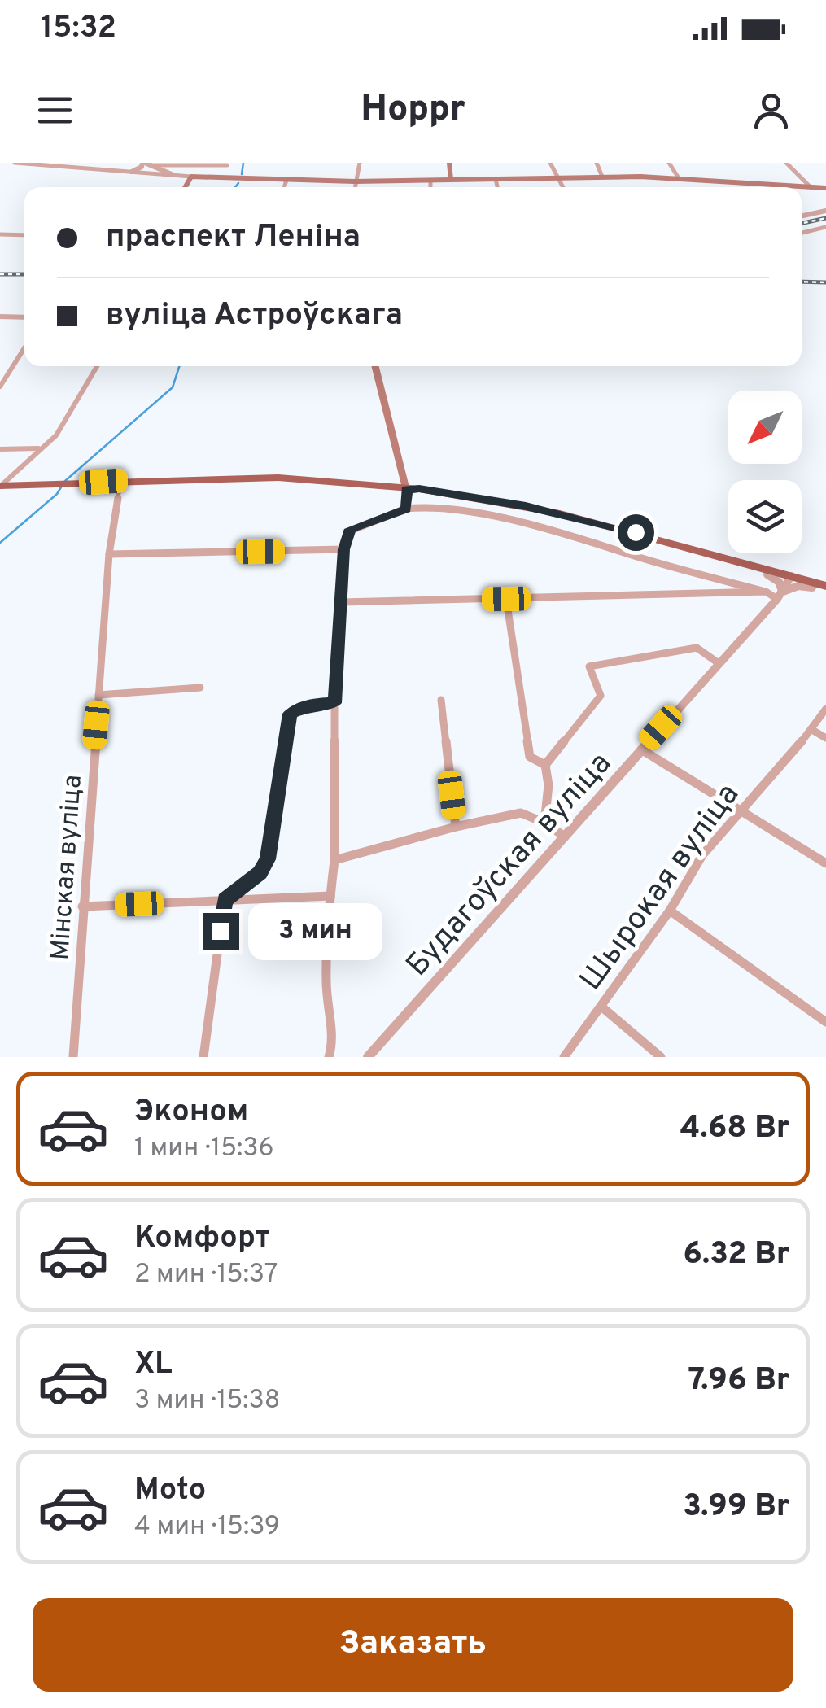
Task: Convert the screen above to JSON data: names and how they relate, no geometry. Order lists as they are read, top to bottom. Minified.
{"streets":{"street":["Будагоўская вуліца","Мінская вуліца","Шырокая вуліца"]},"north":"bottom left","page":{"status":"15:32","header":"Hoppr","banner":["праспект Леніна","вуліца Астроўскага"],"bubble":"3 мин","list":[{"name":"Эконом","note":"1 мин · 15:36","value":"4.68 Br"},{"name":"Комфорт","note":"2 мин · 15:37","value":"6.32 Br"},{"name":"XL","note":"3 мин · 15:38","value":"7.96 Br"},{"name":"Moto","note":"4 мин · 15:39","value":"3.99 Br"}],"buttons":"Заказать"}}
